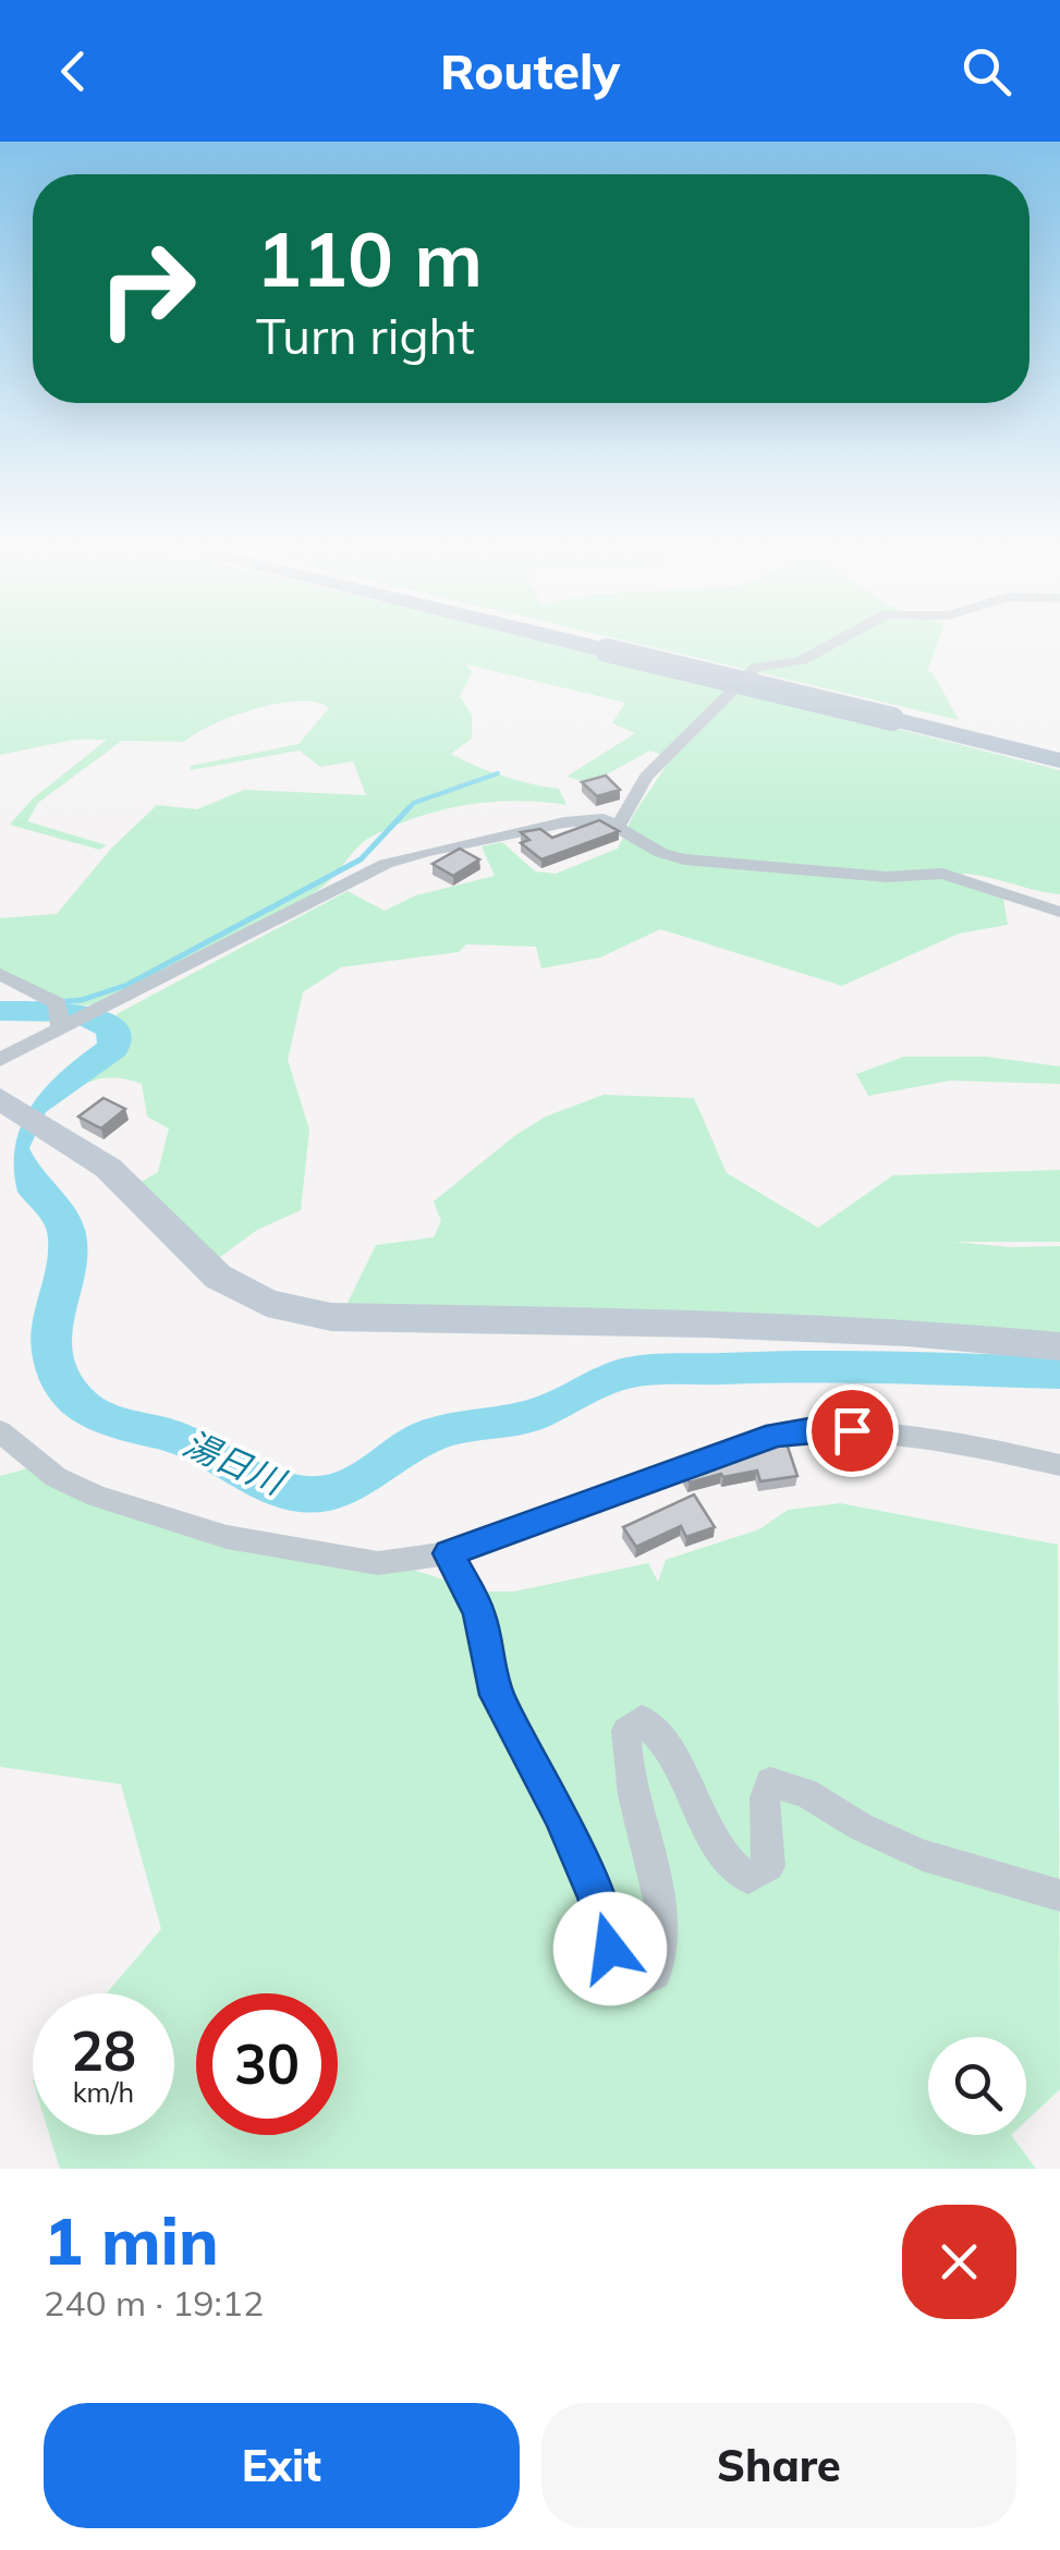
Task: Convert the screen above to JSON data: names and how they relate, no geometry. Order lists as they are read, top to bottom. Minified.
{"water":["湯日川"],"page":{"header":"Routely","turn":["110 m","Turn right"],"speed":"28 km/h","limit":"30","heading":["1 min","240 m · 19:12"],"buttons":["Exit","Share"]}}
